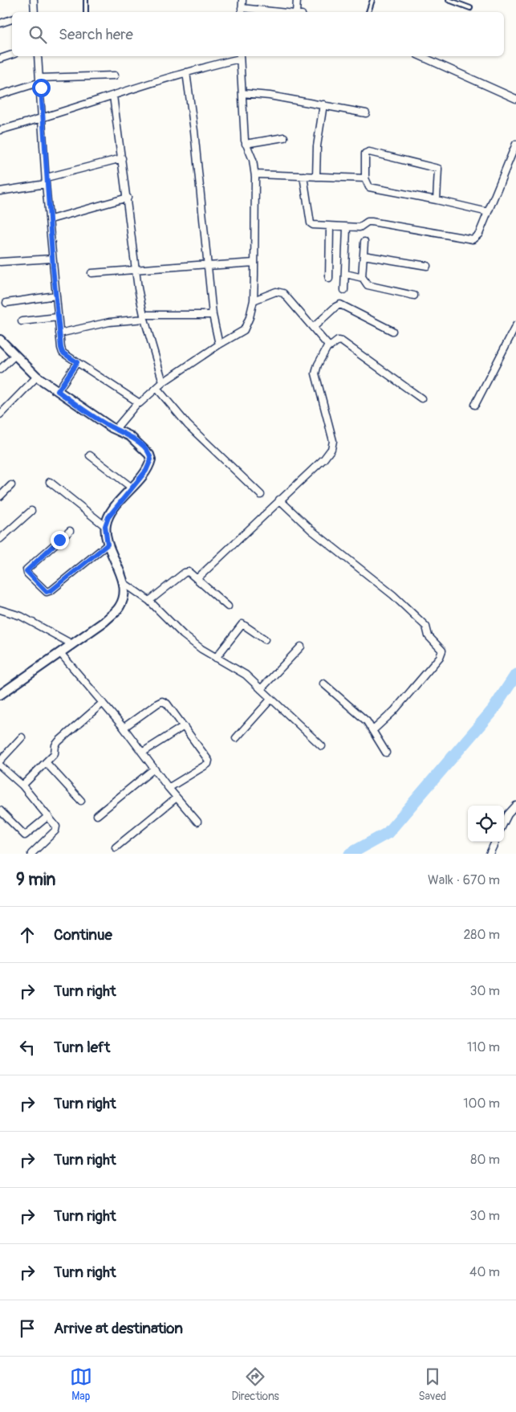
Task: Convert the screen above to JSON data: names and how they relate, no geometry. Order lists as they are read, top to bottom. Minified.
{"page":{"search":"Search here","heading":["9 min","Walk · 670 m"],"list":[["Continue","280 m"],["Turn right","30 m"],["Turn left","110 m"],["Turn right","100 m"],["Turn right","80 m"],["Turn right","30 m"],["Turn right","40 m"],"Arrive at destination"],"nav":["Map","Directions","Saved"]}}
